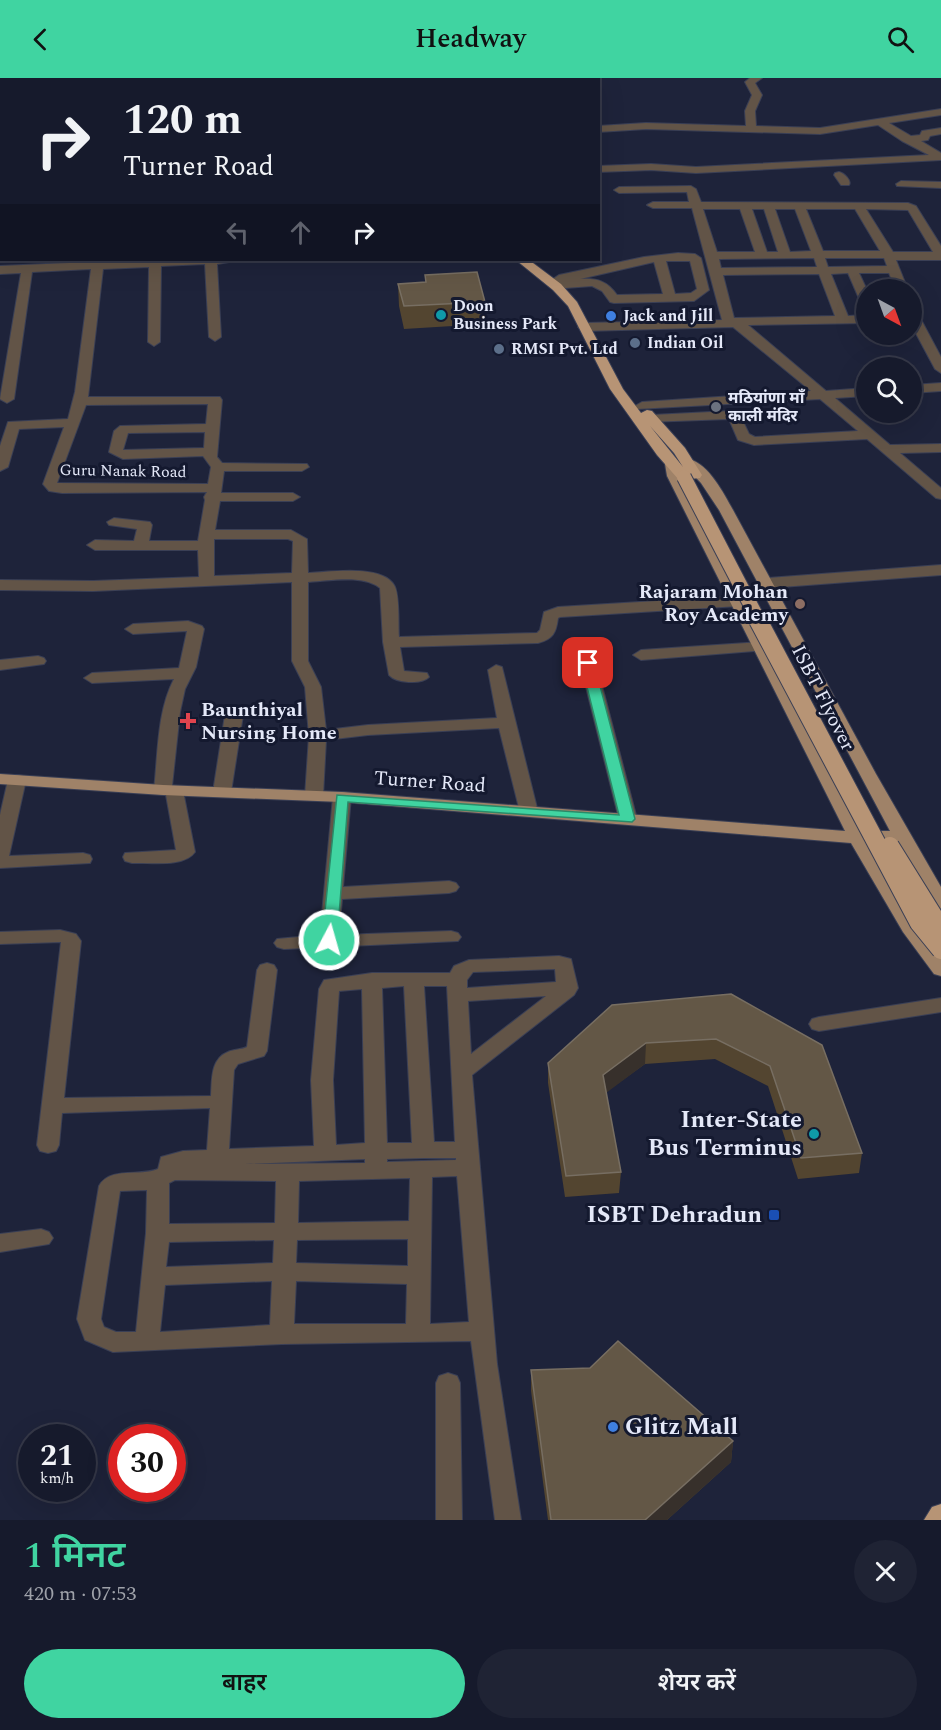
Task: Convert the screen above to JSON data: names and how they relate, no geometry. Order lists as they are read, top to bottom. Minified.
{"streets":{"highway":["ISBT Flyover"],"main road":["Turner Road"],"street":["Guru Nanak Road"]},"places":{"other":["Doon Business Park","Jack and Jill","Indian Oil","RMSI Pvt. Ltd","मठियांणा माँ काली मंदिर","Rajaram Mohan Roy Academy","Inter-State Bus Terminus","Glitz Mall"],"health":["Baunthiyal Nursing Home"],"transit":["ISBT Dehradun"]},"north":"bottom right","page":{"header":"Headway","turn":["120 m","Turner Road"],"speed":"21 km/h","limit":"30","heading":["1 मिनट","420 m · 07:53"],"buttons":["बाहर","शेयर करें"]}}
